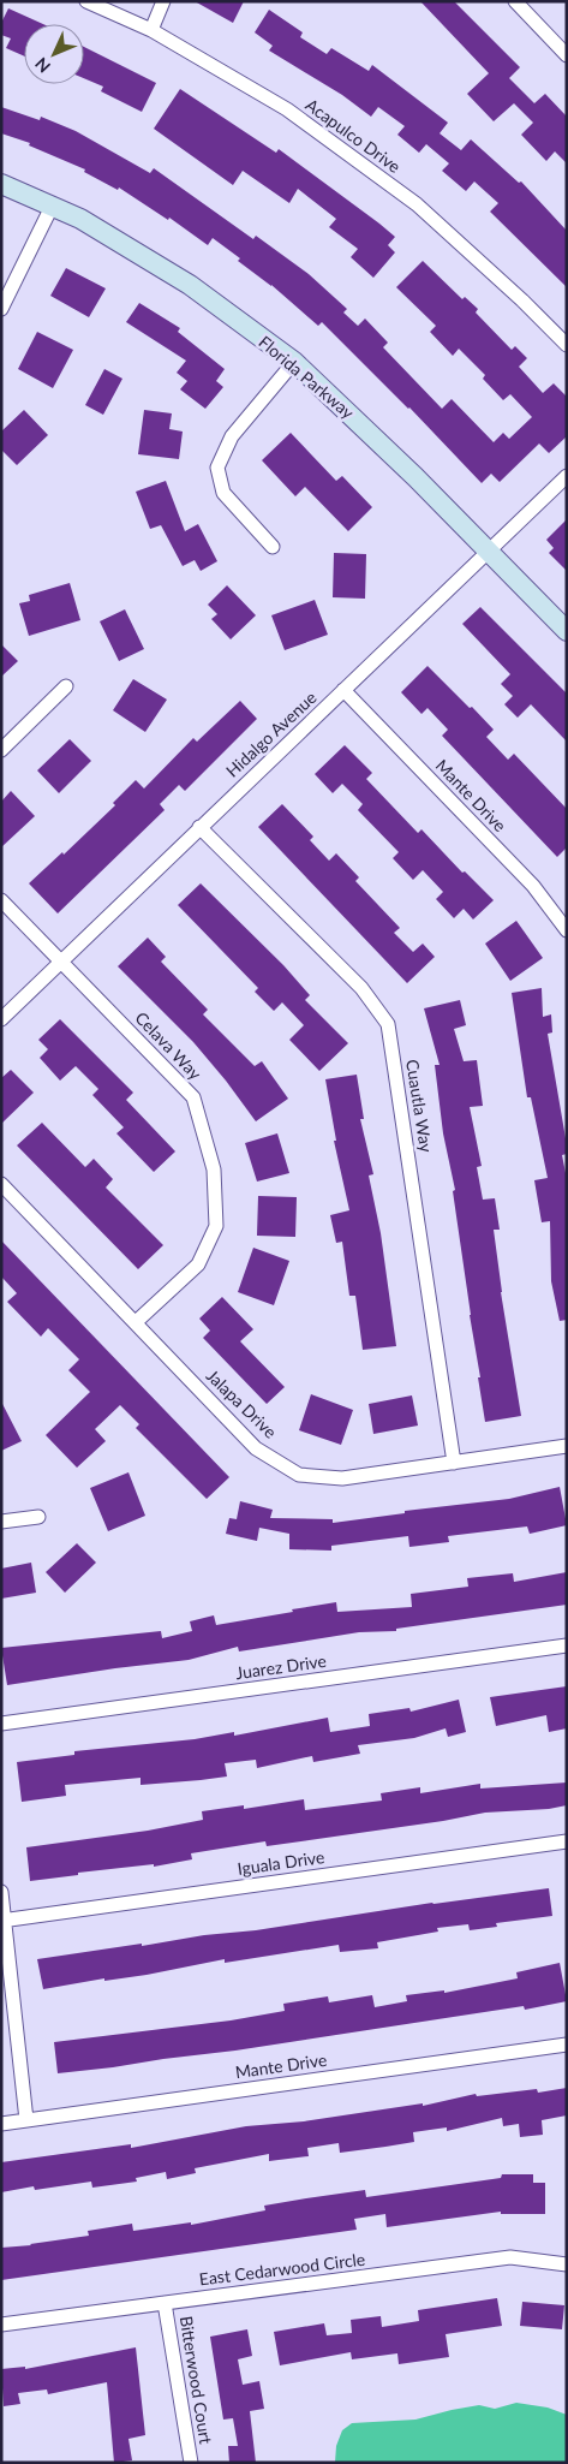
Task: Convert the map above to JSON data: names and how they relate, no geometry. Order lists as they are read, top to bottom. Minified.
{"streets":{"street":["Acapulco Drive","Florida Parkway","Hidalgo Avenue","Mante Drive","Celava Way","Cuautla Way","Jalapa Drive","Juarez Drive","Iguala Drive","East Cedarwood Circle","Bitterwood Court"]},"crossings":[["Florida Parkway","Hidalgo Avenue"],["Hidalgo Avenue","Mante Drive"],["Hidalgo Avenue","Celava Way"],["Hidalgo Avenue","Cuautla Way"],["Celava Way","Jalapa Drive"],["Cuautla Way","Jalapa Drive"],["East Cedarwood Circle","Bitterwood Court"]],"north":"bottom left"}
